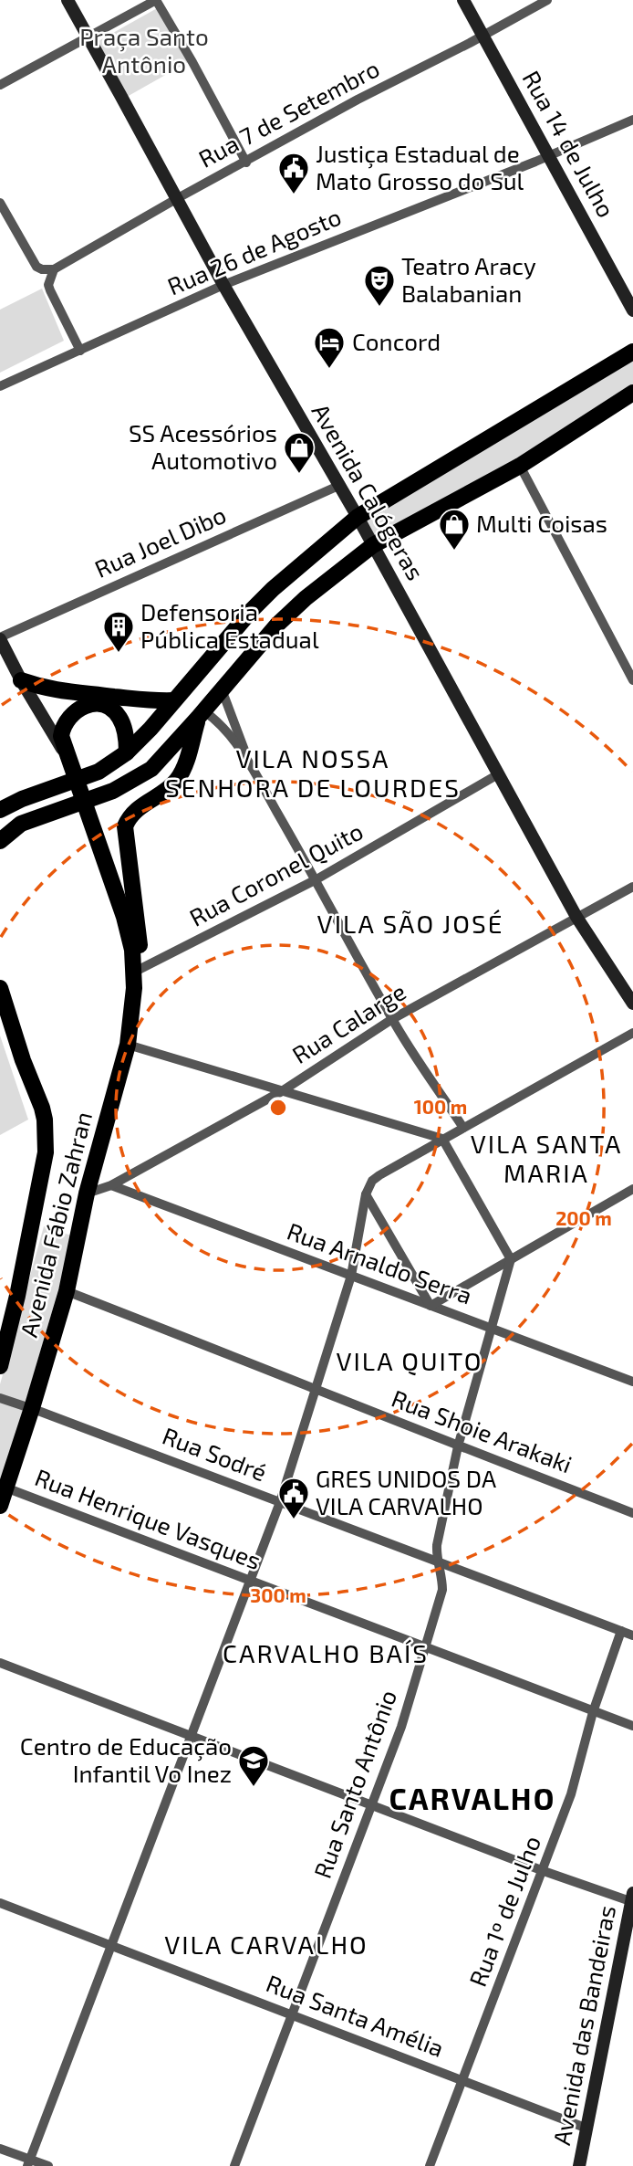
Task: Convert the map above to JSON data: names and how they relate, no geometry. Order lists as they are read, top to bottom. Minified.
{"streets":{"main road":["Rua 14 de Julho","Avenida Calógeras","Avenida Fábio Zahran","Avenida das Bandeiras"],"street":["Rua 7 de Setembro","Rua 26 de Agosto","Rua Joel Dibo","Rua Coronel Quito","Rua Calarge","Rua Arnaldo Serra","Rua Shoie Arakaki","Rua Sodré","Rua Henrique Vasques","Rua Santo Antônio","Rua 1º de Julho","Rua Santa Amélia"]},"crossings":[["Rua 7 de Setembro","Rua 14 de Julho"],["Rua 7 de Setembro","Avenida Calógeras"],["Rua 14 de Julho","Rua 26 de Agosto"],["Rua 26 de Agosto","Avenida Calógeras"],["Avenida Calógeras","Rua Joel Dibo"],["Avenida Calógeras","Rua Coronel Quito"],["Avenida Calógeras","Rua Calarge"],["Rua Coronel Quito","Avenida Fábio Zahran"],["Rua Calarge","Avenida Fábio Zahran"],["Rua Calarge","Rua Arnaldo Serra"],["Avenida Fábio Zahran","Rua Shoie Arakaki"],["Avenida Fábio Zahran","Rua Sodré"],["Avenida Fábio Zahran","Rua Henrique Vasques"],["Rua Arnaldo Serra","Rua Santo Antônio"],["Rua Shoie Arakaki","Rua Santo Antônio"],["Rua Sodré","Rua Santo Antônio"],["Rua Sodré","Rua 1º de Julho"],["Rua Henrique Vasques","Rua Santo Antônio"],["Rua Henrique Vasques","Rua 1º de Julho"],["Rua Santo Antônio","Rua Santa Amélia"],["Rua 1º de Julho","Rua Santa Amélia"],["Rua Santa Amélia","Avenida das Bandeiras"]],"districts":["VILA NOSSA SENHORA DE LOURDES","VILA SÃO JOSÉ","VILA SANTA MARIA","VILA QUITO","CARVALHO BAÍS","CARVALHO","VILA CARVALHO"],"parks":["Praça Santo Antônio"],"places":{"public building":["Justiça Estadual de Mato Grosso do Sul","GRES UNIDOS DA VILA CARVALHO"],"theatre":["Teatro Aracy Balabanian"],"hotel":["Concord"],"shop":["SS Acessórios Automotivo","Multi Coisas"],"building":["Defensoria Pública Estadual"],"school or university":["Centro de Educação Infantil Vo Inez"]},"rings":["100 m","200 m","300 m"]}
